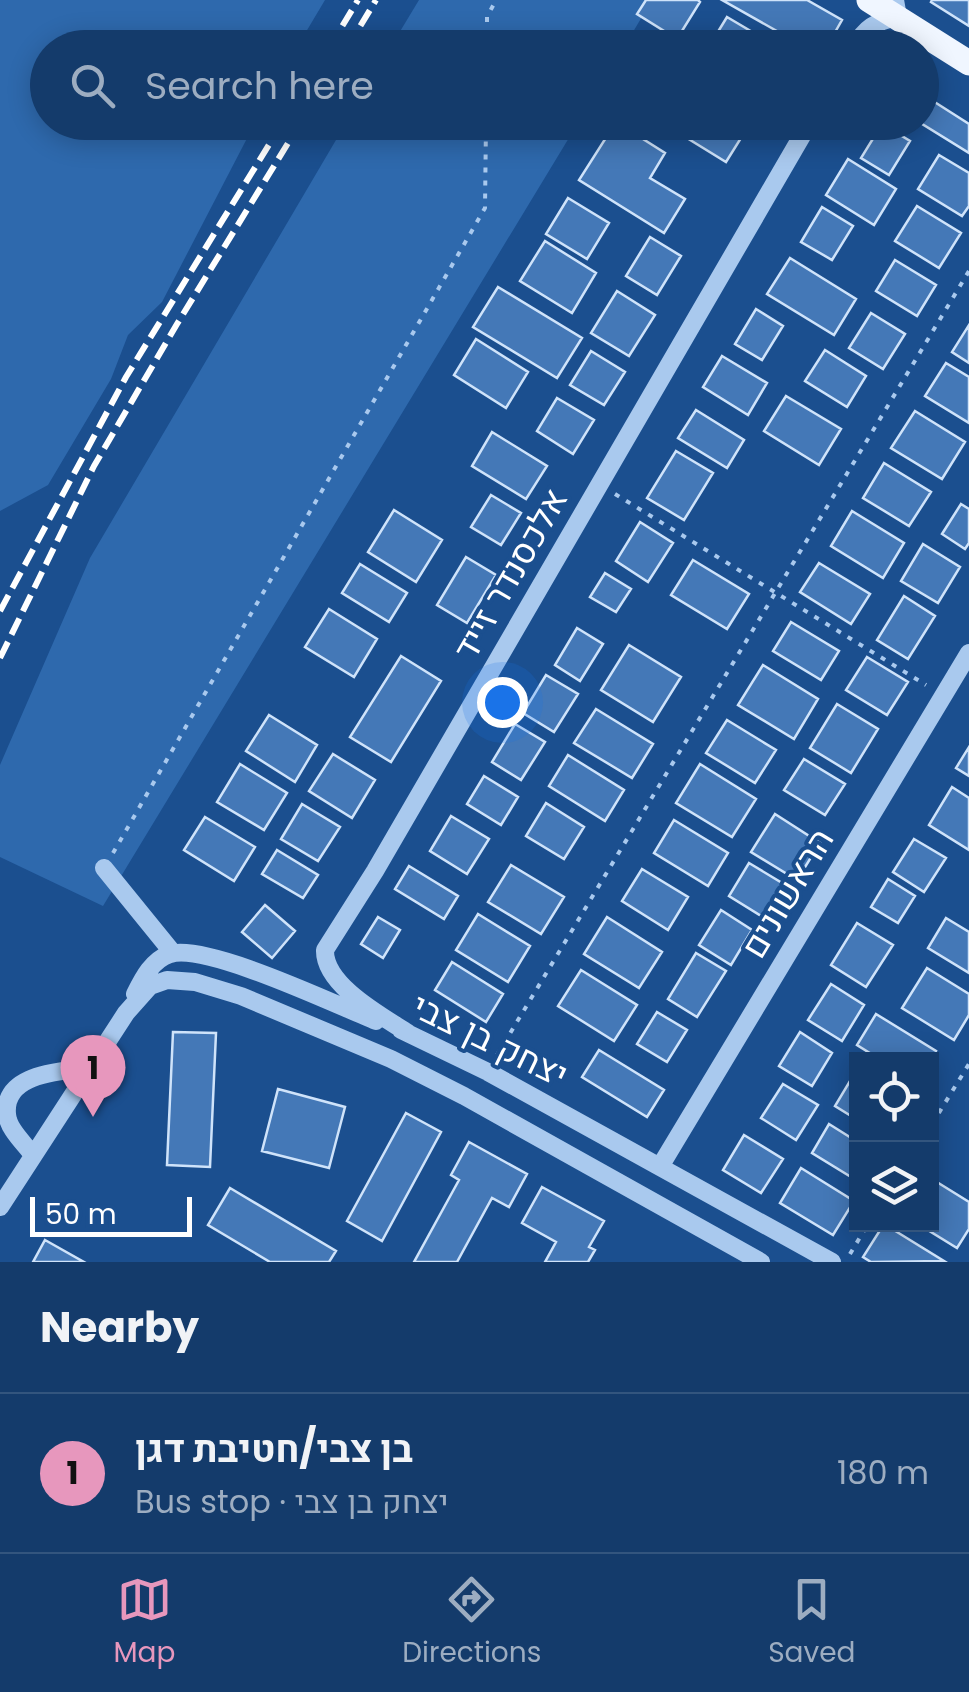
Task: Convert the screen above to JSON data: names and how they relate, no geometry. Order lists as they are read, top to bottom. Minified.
{"streets":{"street":["אלכסנדר זייד","הראשונים","יצחק בן צבי"]},"crossings":[["אלכסנדר זייד","יצחק בן צבי"],["הראשונים","יצחק בן צבי"]],"scale_bar":"50 m","page":{"search":"Search here","pins":"1","scale":"50 m","heading":"Nearby","list":[{"mark":"1","name":"בן צבי/חטיבת דגן","note":"Bus stop · יצחק בן צבי","value":"180 m"}],"nav":["Map","Directions","Saved"]}}
